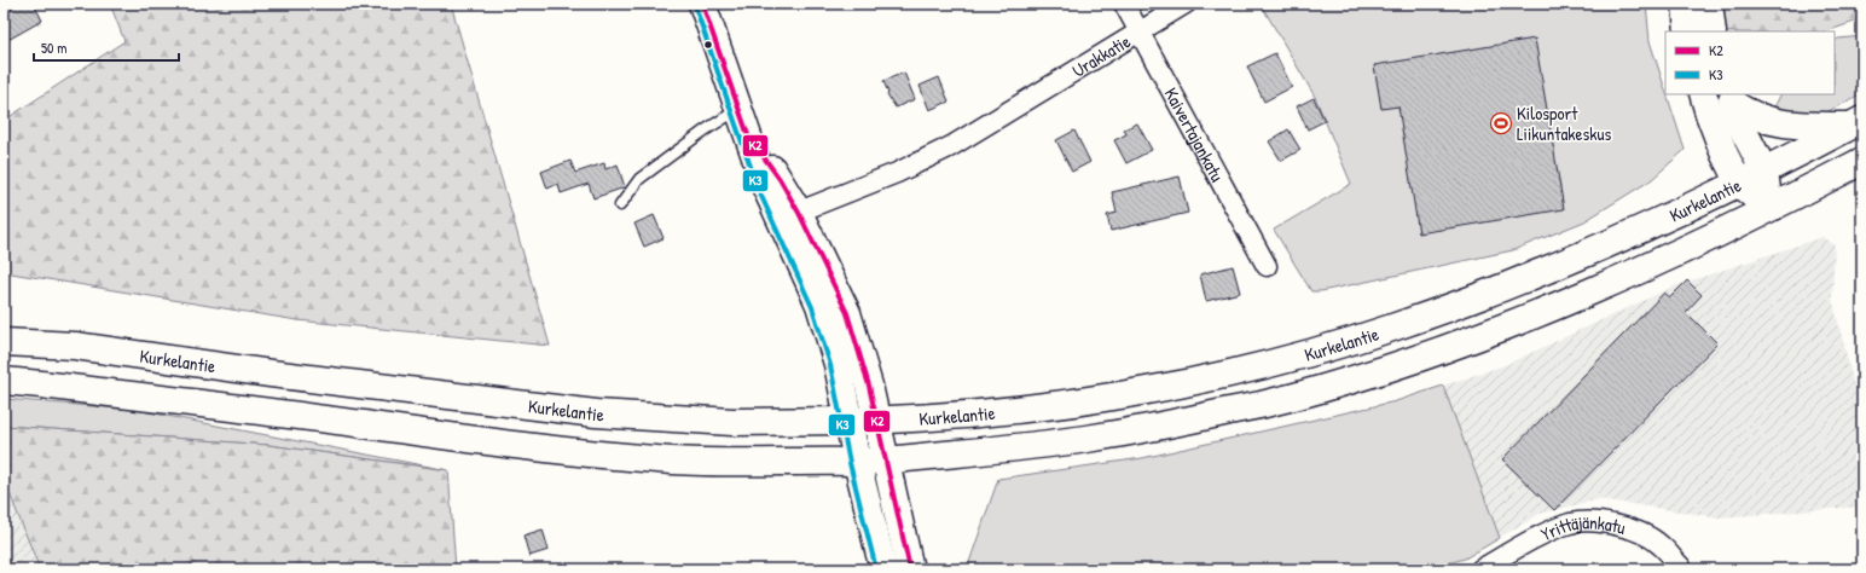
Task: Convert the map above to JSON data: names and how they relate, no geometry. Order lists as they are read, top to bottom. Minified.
{"streets":{"main road":["Kurkelantie"],"street":["Urakkatie","Kaivertajankatu","Yrittäjänkatu"]},"crossings":[["Urakkatie","Kaivertajankatu"]],"places":{"sports":["Kilosport Liikuntakeskus"]},"lines":["transit line K2","transit line K3"],"legend":["K2","K3"],"scale_bar":"50 m"}
